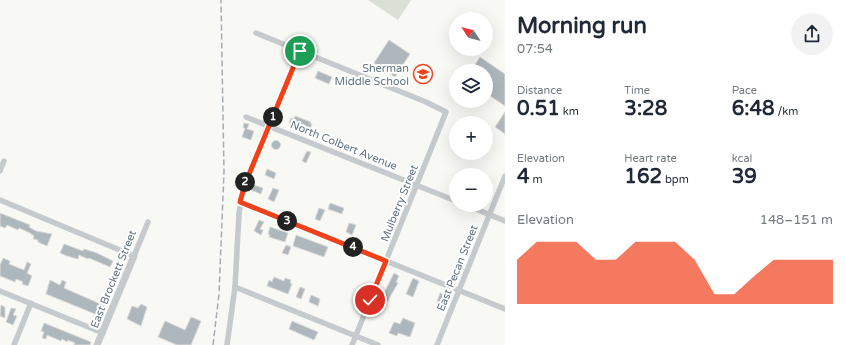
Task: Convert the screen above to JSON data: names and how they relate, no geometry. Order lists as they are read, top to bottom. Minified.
{"streets":{"street":["North Colbert Avenue","Mulberry Street","East Pecan Street","East Brockett Street"]},"crossings":[["North Colbert Avenue","Mulberry Street"]],"places":{"school or university":["Sherman Middle School"]},"north":"top left","page":{"heading":["Morning run","07:54"],"map_buttons":["+","−"],"stats":[["Distance","0.51 km"],["Time","3:28"],["Pace","6:48 /km"],["Elevation","4 m"],["Heart rate","162 bpm"],["kcal","39"]],"pins":["1","2","3","4"],"chart":["Elevation","148–151 m"]}}
